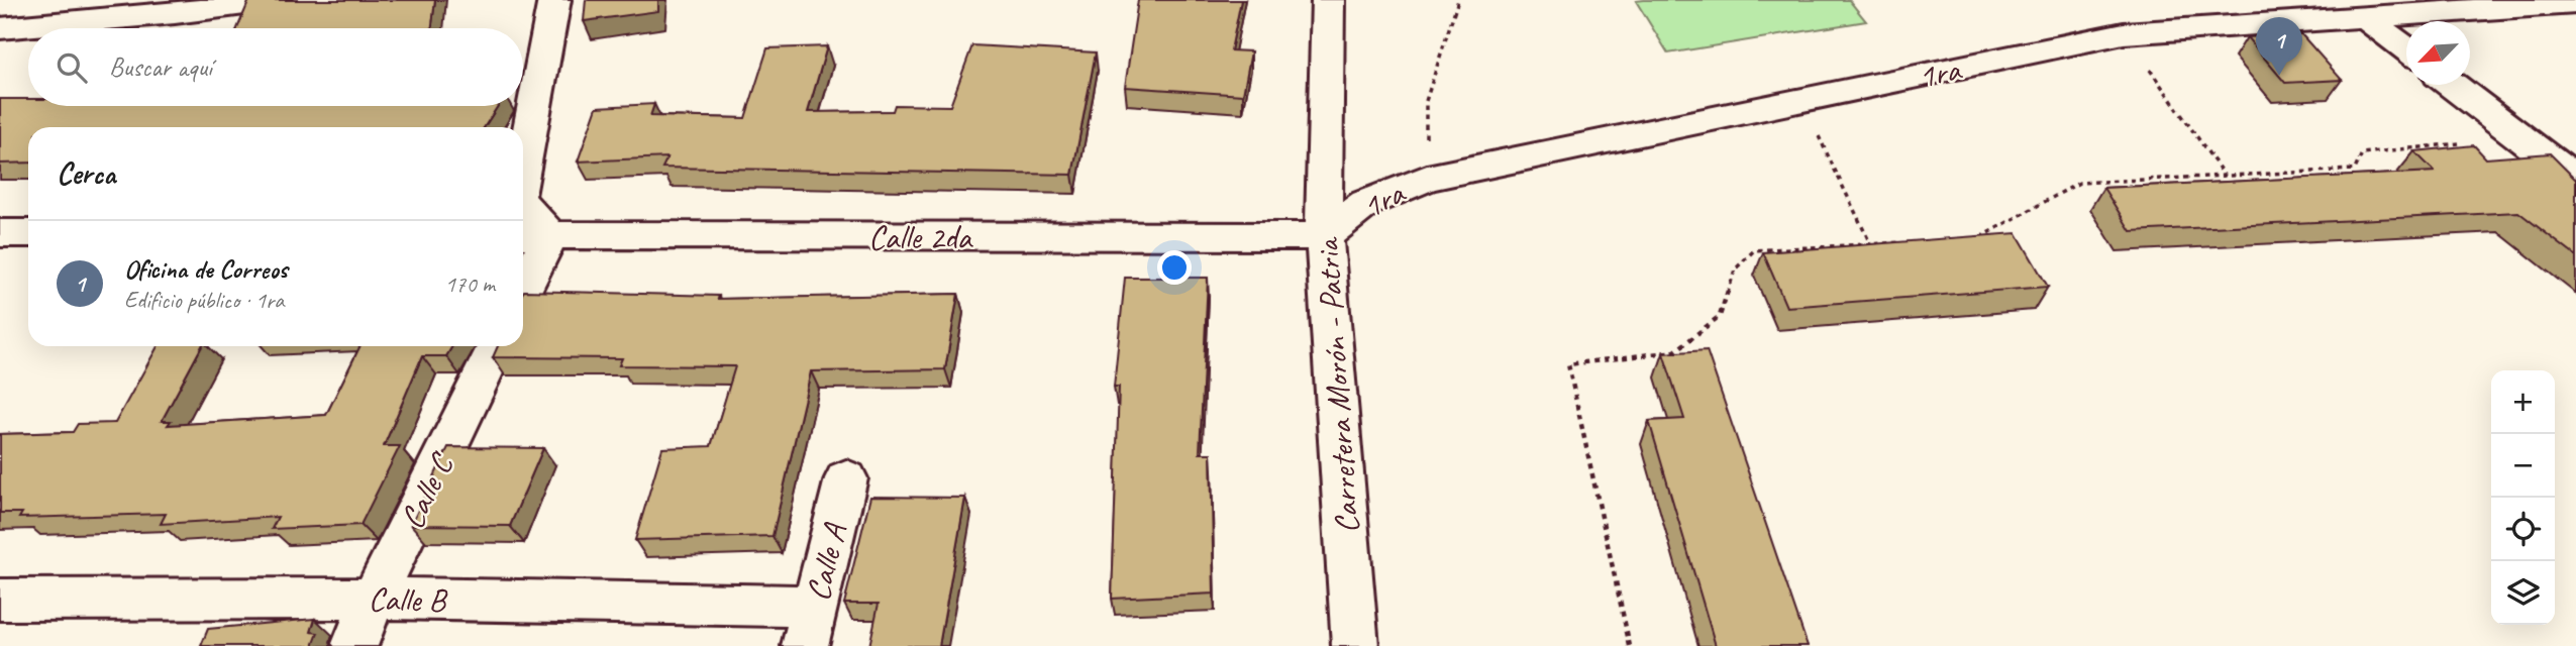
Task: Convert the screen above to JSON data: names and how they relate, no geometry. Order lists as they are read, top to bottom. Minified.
{"streets":{"street":["1ra","Calle 2da","Carretera Morón - Patria","Calle C","Calle A","Calle B"]},"crossings":[["1ra","Calle 2da"],["1ra","Carretera Morón - Patria"],["Calle 2da","Carretera Morón - Patria"],["Calle C","Calle B"],["Calle A","Calle B"]],"north":"bottom left","page":{"pins":"1","search":"Buscar aquí","heading":"Cerca","list":[{"mark":"1","name":"Oficina de Correos","note":"Edificio público · 1ra","value":"170 m"}],"map_buttons":["+","−"]}}
